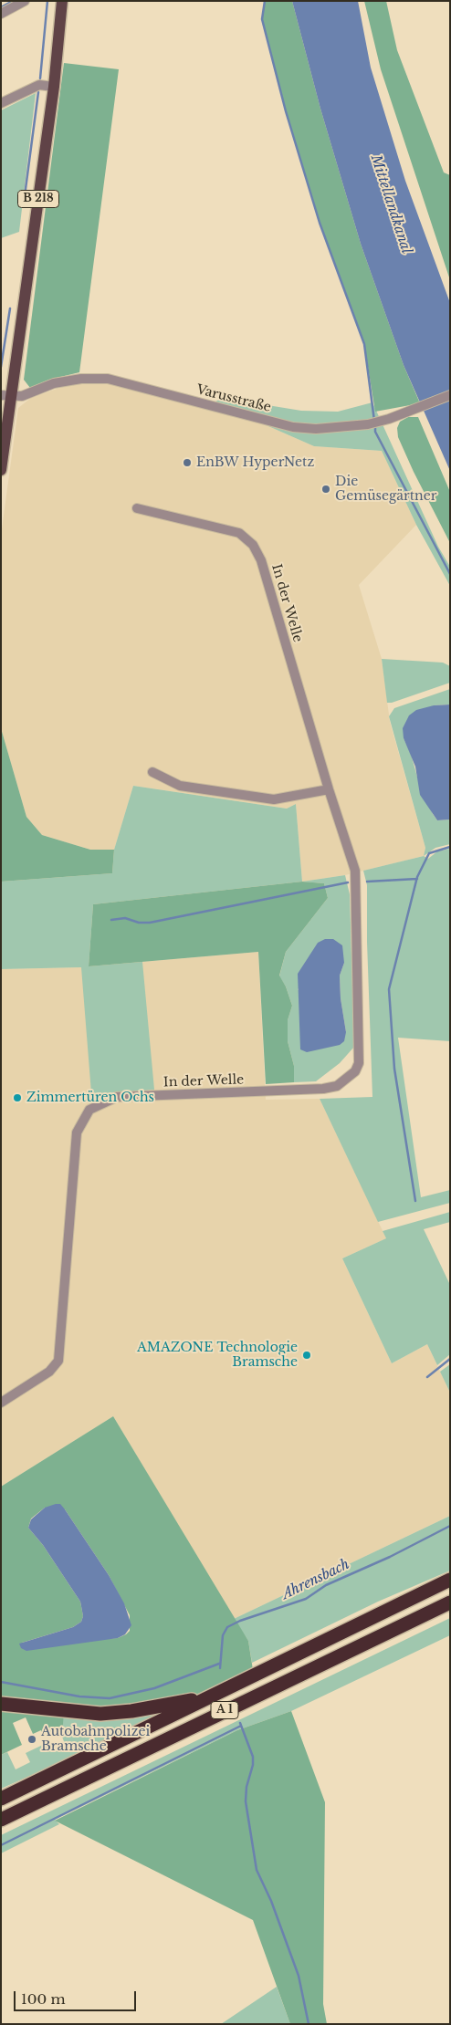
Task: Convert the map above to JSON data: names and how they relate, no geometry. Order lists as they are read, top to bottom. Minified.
{"streets":{"highway":["A 1"],"main road":["B 218"],"street":["Varusstraße","In der Welle"]},"crossings":[["B 218","Varusstraße"]],"water":["Mittellandkanal","Ahrensbach"],"places":["EnBW HyperNetz","Die Gemüsegärtner","Zimmertüren Ochs","AMAZONE Technologie Bramsche","Autobahnpolizei Bramsche"],"scale_bar":"100 m"}
